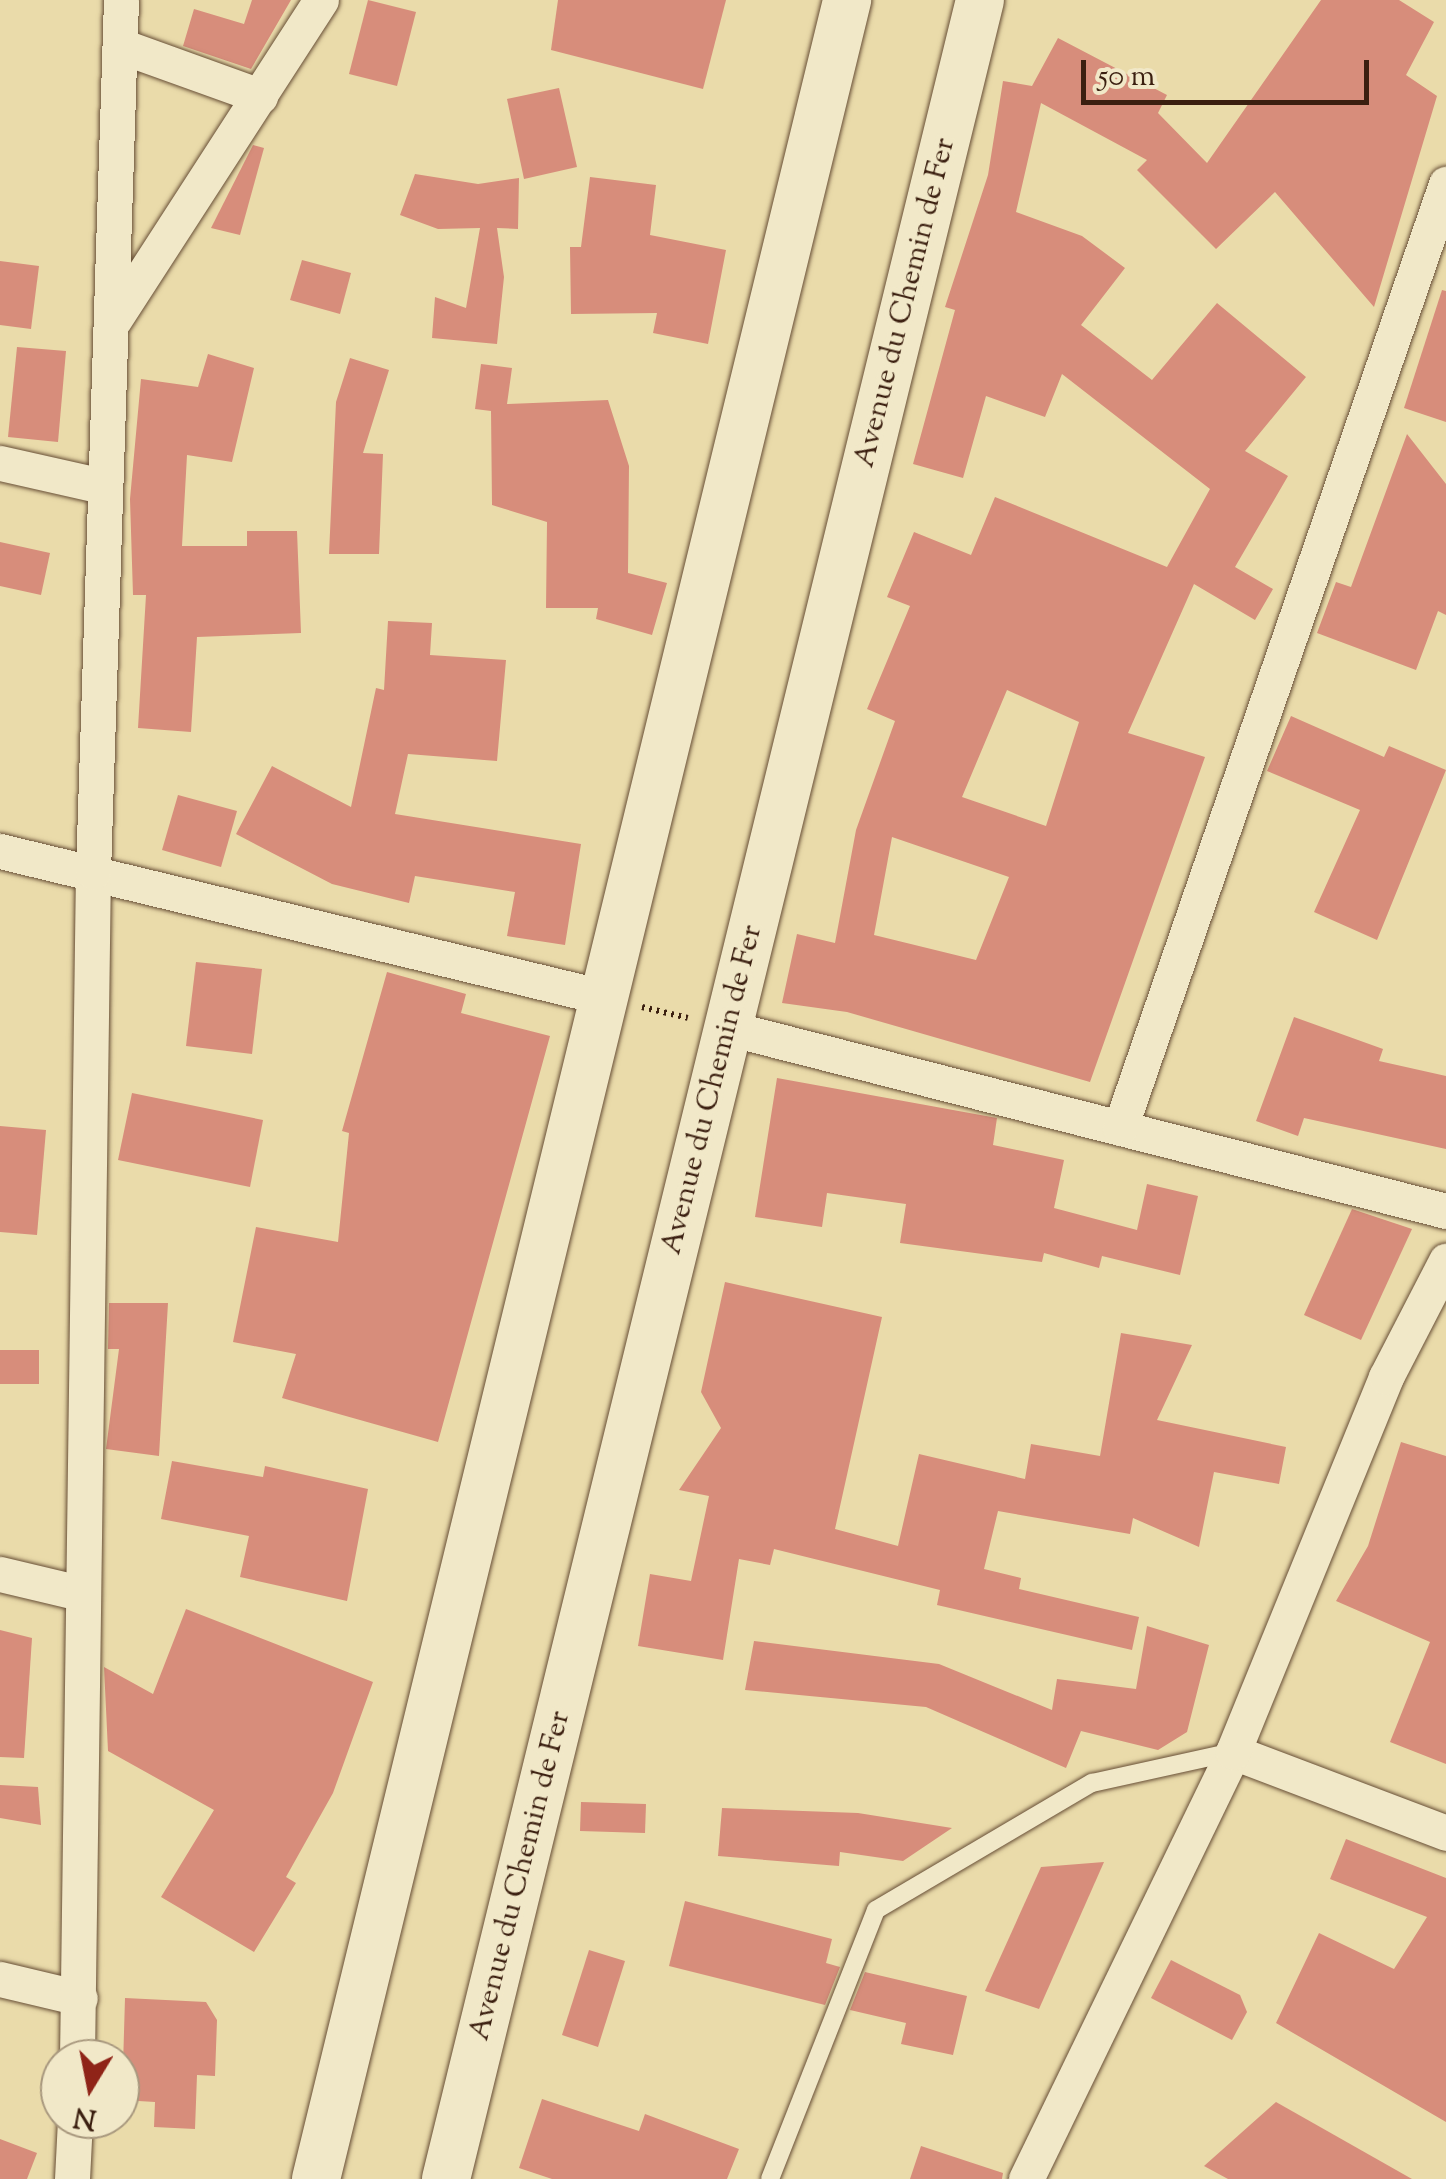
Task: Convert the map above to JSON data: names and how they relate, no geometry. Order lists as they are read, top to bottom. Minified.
{"streets":{"main road":["Avenue du Chemin de Fer"]},"scale_bar":"50 m","north":"bottom"}
